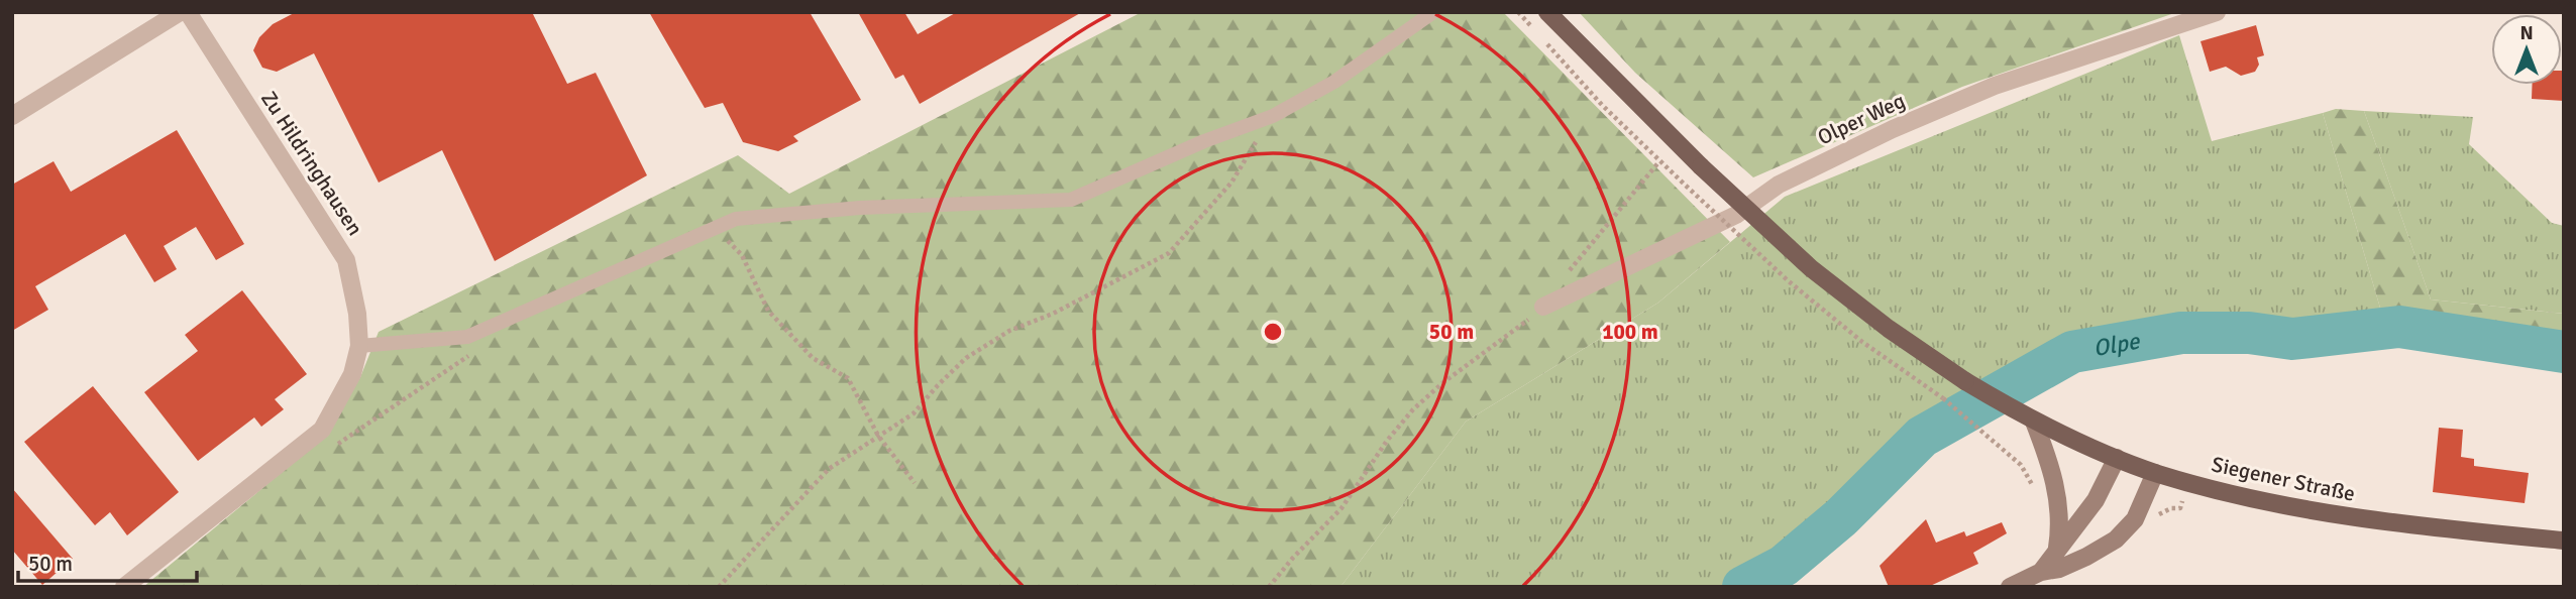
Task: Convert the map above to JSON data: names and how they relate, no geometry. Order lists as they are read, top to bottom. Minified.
{"streets":{"main road":["Siegener Straße"],"street":["Olper Weg","Zu Hildringhausen"]},"water":["Olpe"],"scale_bar":"50 m","north":"top","rings":["50 m","100 m"]}
